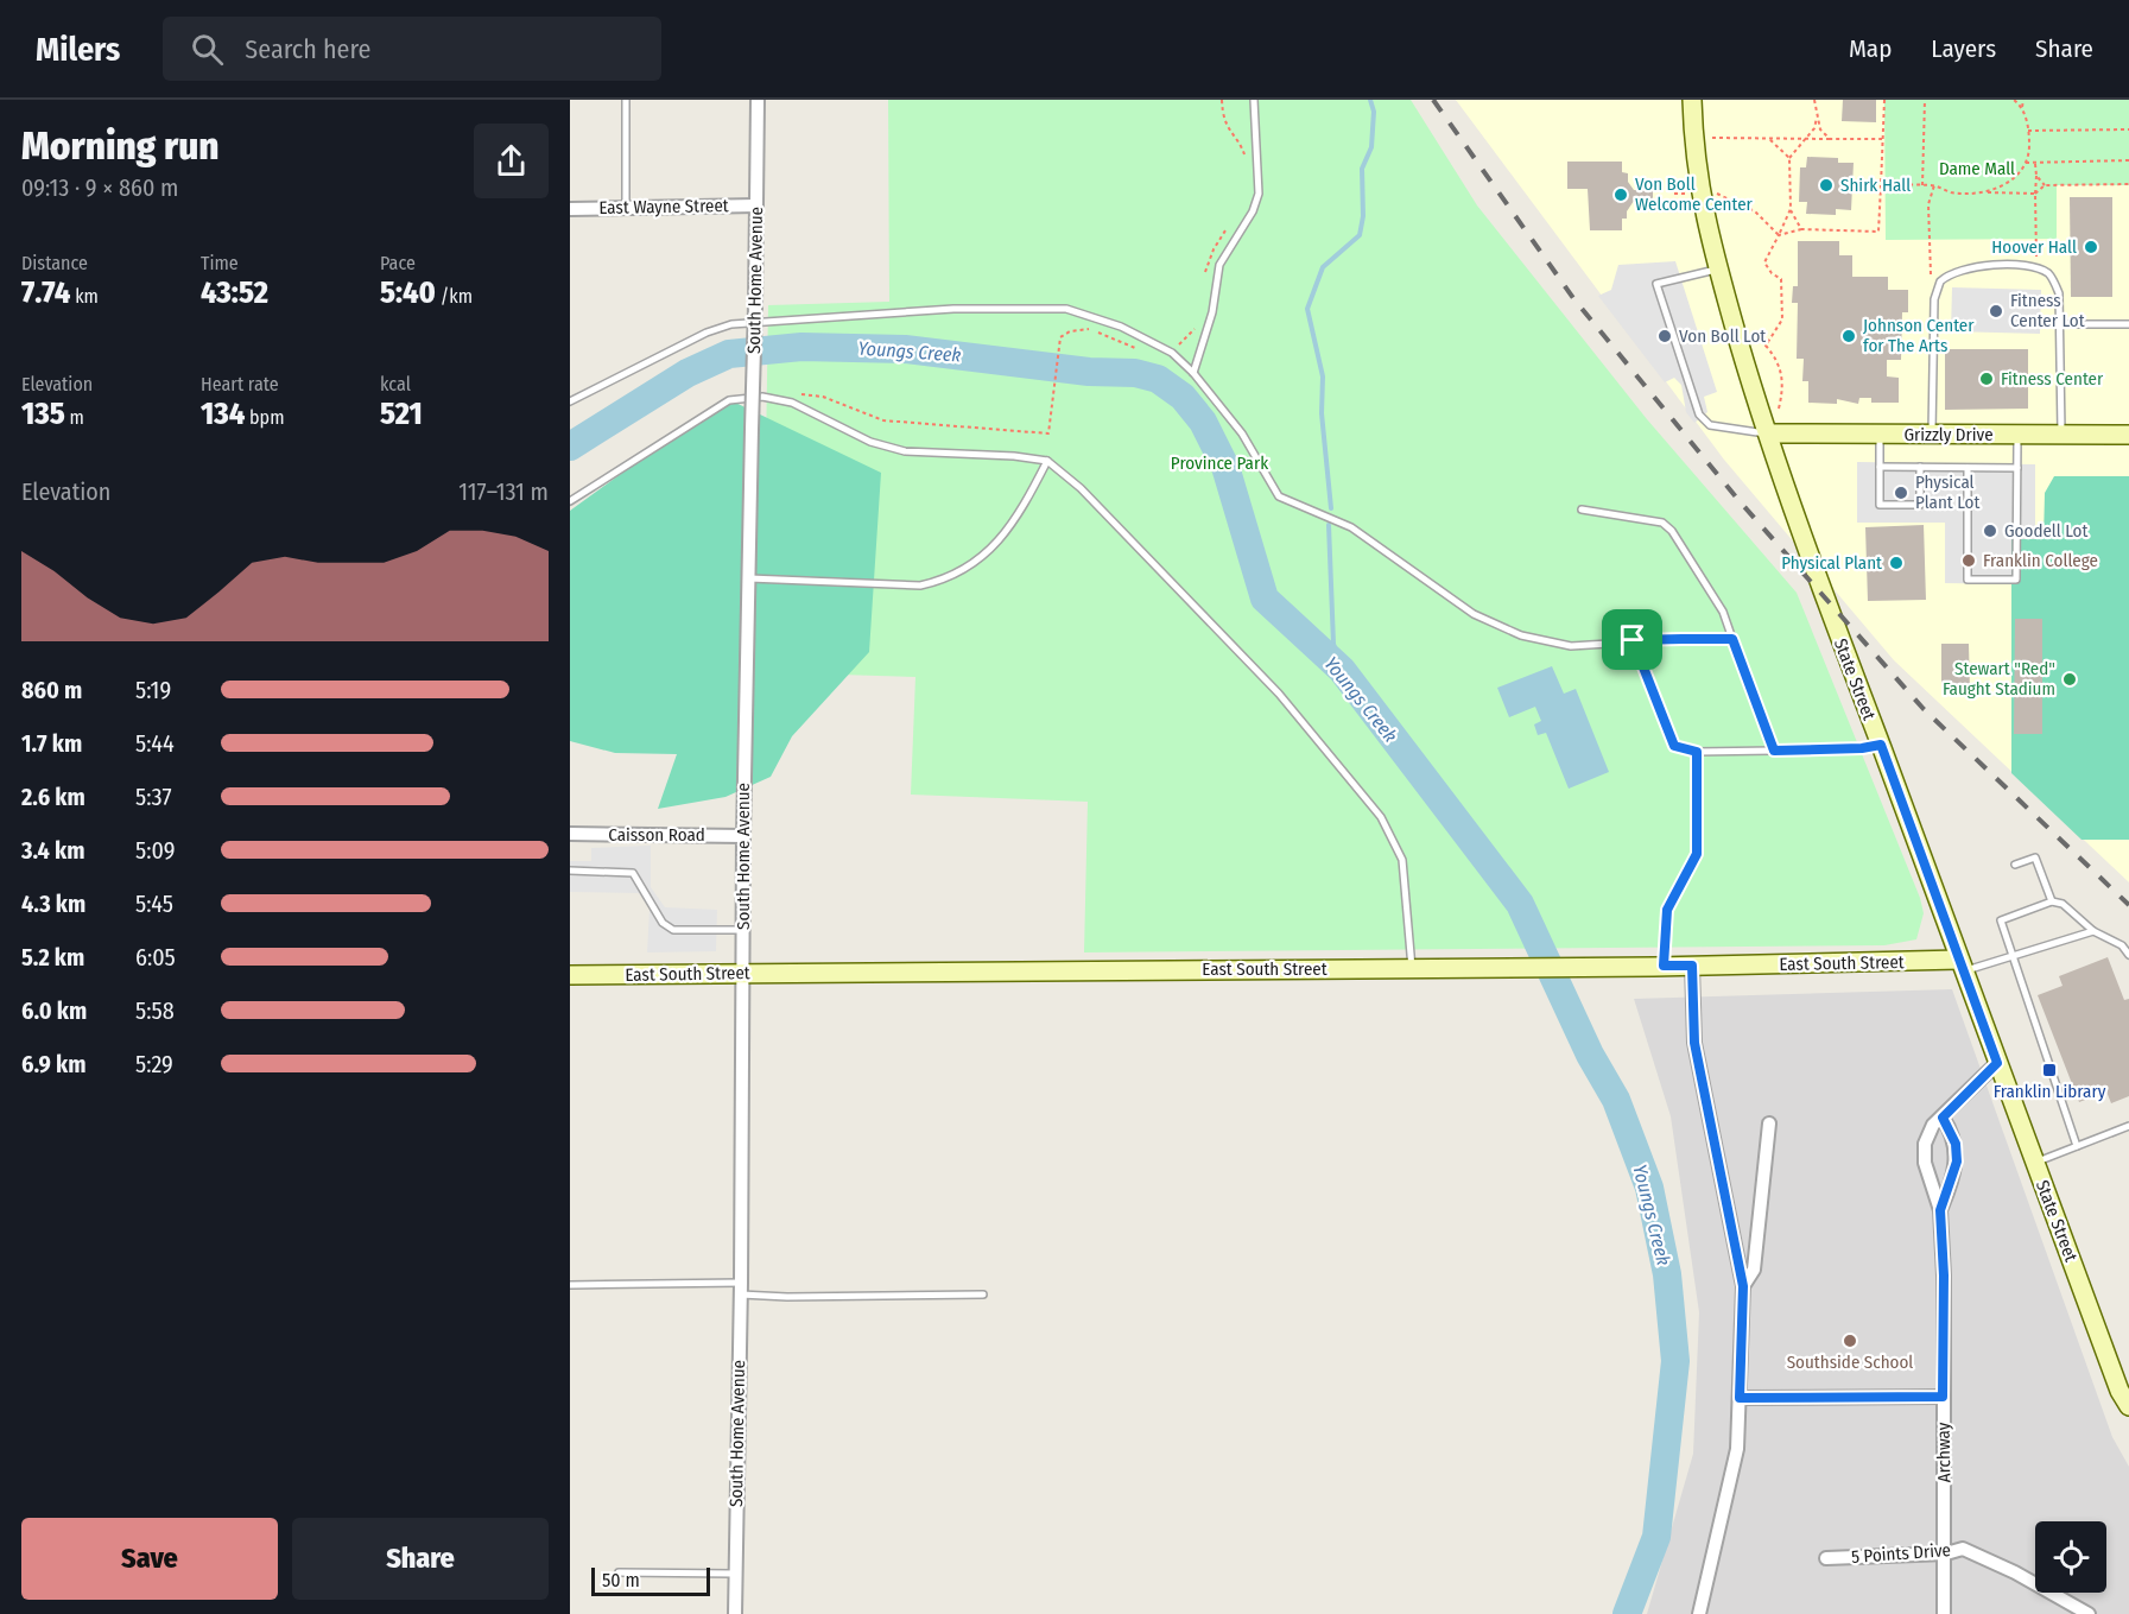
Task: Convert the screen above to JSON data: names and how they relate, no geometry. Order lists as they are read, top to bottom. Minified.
{"streets":{"street":["East Wayne Street","South Home Avenue","Grizzly Drive","State Street","Caisson Road","East South Street","Archway","5 Points Drive"]},"crossings":[["East Wayne Street","South Home Avenue"],["South Home Avenue","Caisson Road"],["South Home Avenue","East South Street"],["Grizzly Drive","State Street"],["State Street","East South Street"],["State Street","Archway"],["Archway","5 Points Drive"]],"water":["Youngs Creek"],"parks":["Dame Mall","Province Park"],"places":{"other":["Shirk Hall","Von Boll Welcome Center","Hoover Hall","Fitness Center Lot","Von Boll Lot","Johnson Center for The Arts","Fitness Center","Physical Plant Lot","Goodell Lot","Franklin College","Physical Plant","Stewart \"Red\" Faught Stadium","Southside School"],"transit":["Franklin Library"]},"scale_bar":"50 m","page":{"header":"Milers","search":"Search here","nav":["Map","Layers","Share"],"heading":["Morning run","09:13 · 9 × 860 m"],"stats":[["Distance","7.74 km"],["Time","43:52"],["Pace","5:40 /km"],["Elevation","135 m"],["Heart rate","134 bpm"],["kcal","521"]],"chart":["Elevation","117–131 m"],"list":[{"name":"860 m","note":"5:19"},{"name":"1.7 km","note":"5:44"},{"name":"2.6 km","note":"5:37"},{"name":"3.4 km","note":"5:09"},{"name":"4.3 km","note":"5:45"},{"name":"5.2 km","note":"6:05"},{"name":"6.0 km","note":"5:58"},{"name":"6.9 km","note":"5:29"}],"buttons":["Save","Share"],"scale":"50 m"}}
